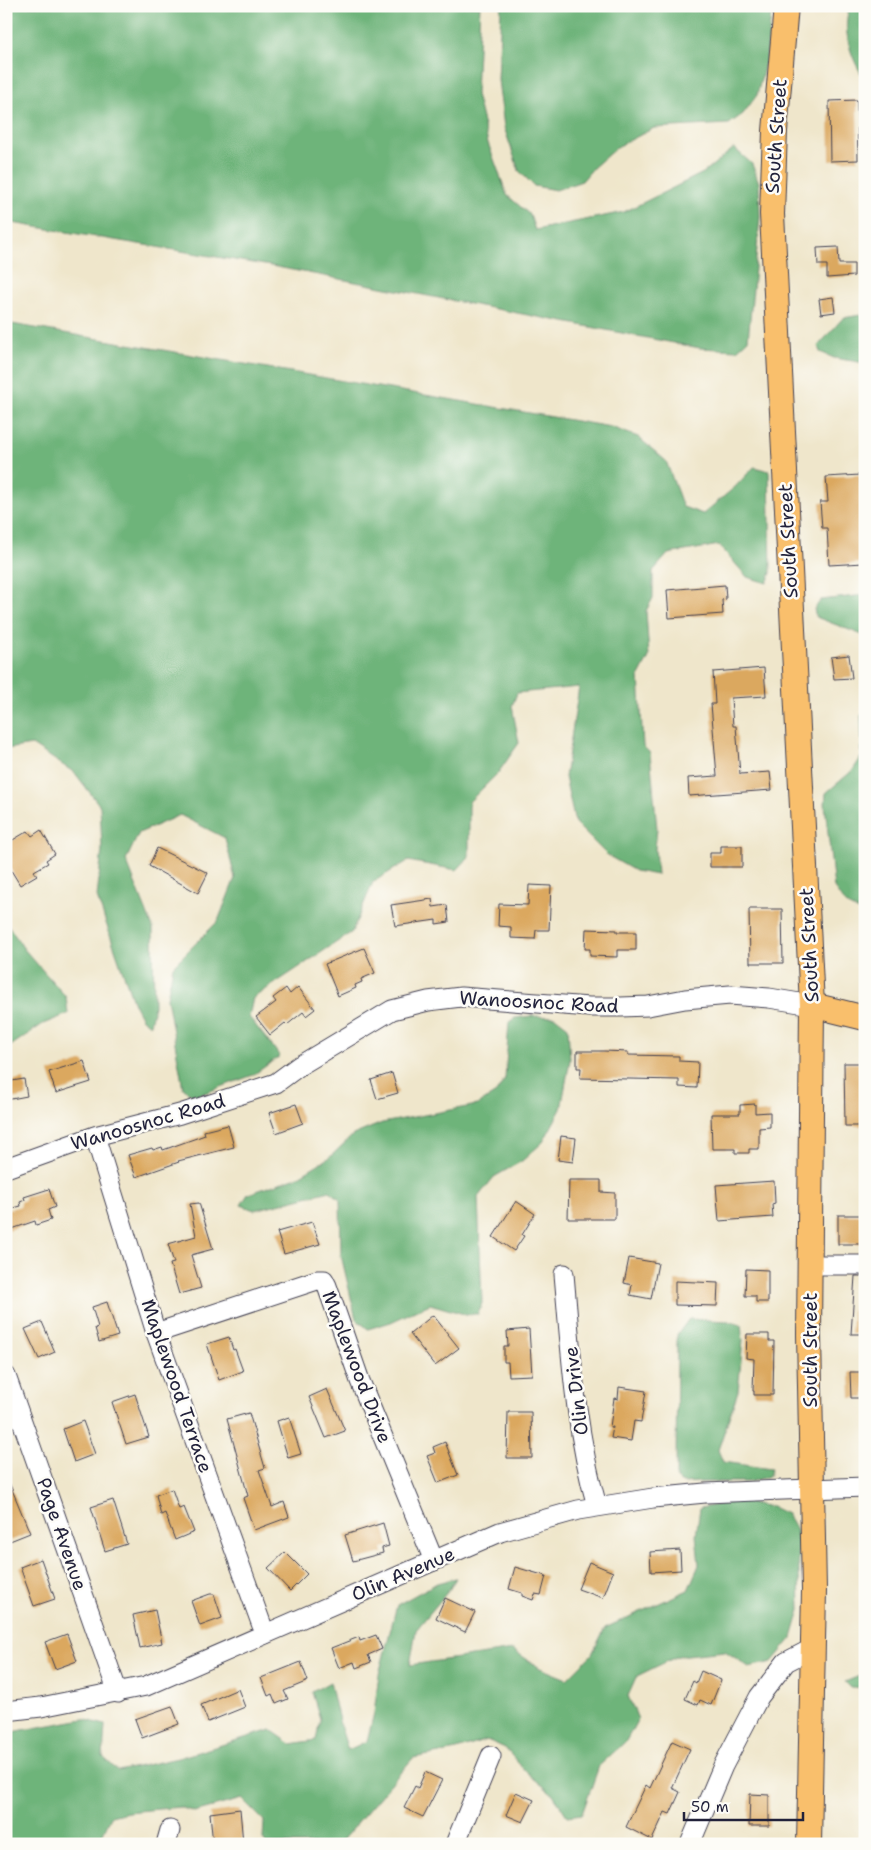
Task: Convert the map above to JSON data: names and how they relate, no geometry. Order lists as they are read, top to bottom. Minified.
{"streets":{"main road":["South Street","Wanoosnoc Road"],"street":["Maplewood Drive","Maplewood Terrace","Olin Drive","Page Avenue","Olin Avenue"]},"crossings":[["South Street","Wanoosnoc Road"],["South Street","Olin Avenue"],["Wanoosnoc Road","Maplewood Terrace"],["Maplewood Drive","Maplewood Terrace"],["Maplewood Drive","Olin Avenue"],["Maplewood Terrace","Olin Avenue"],["Olin Drive","Olin Avenue"],["Page Avenue","Olin Avenue"]],"scale_bar":"50 m"}
